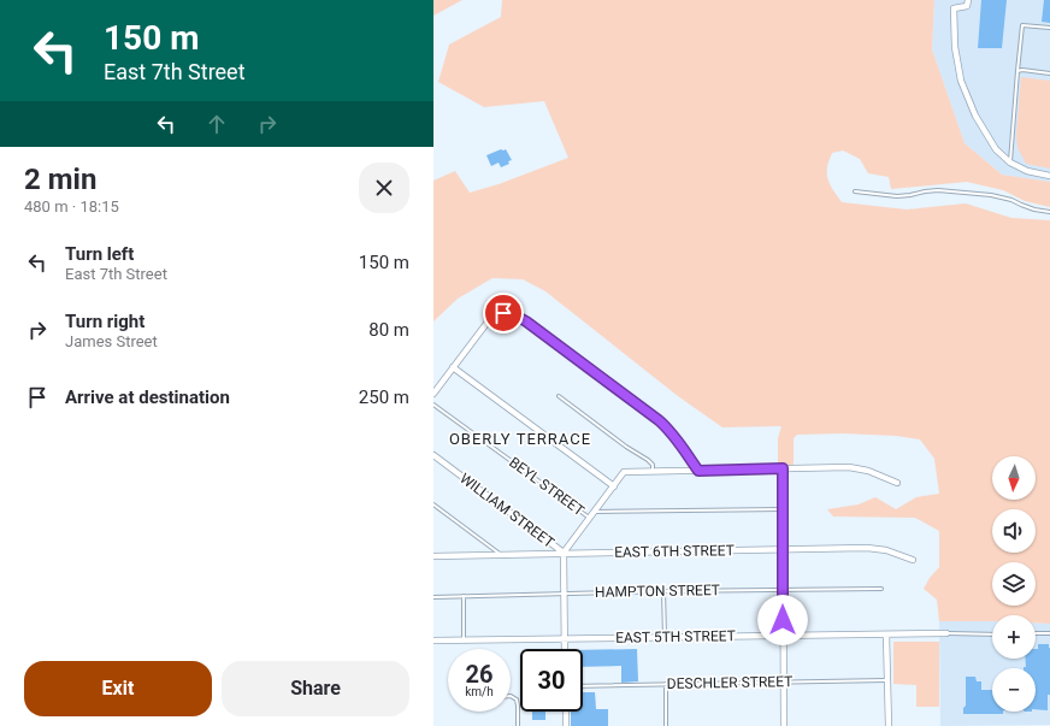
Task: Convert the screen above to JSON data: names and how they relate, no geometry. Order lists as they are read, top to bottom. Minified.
{"streets":{"street":["WILLIAM STREET","EAST 6TH STREET","EAST 5TH STREET"],"lane":["BEYL STREET","HAMPTON STREET","DESCHLER STREET"]},"crossings":[["WILLIAM STREET","EAST 6TH STREET"],["WILLIAM STREET","HAMPTON STREET"],["WILLIAM STREET","EAST 5TH STREET"]],"districts":["OBERLY TERRACE"],"north":"bottom","page":{"turn":["150 m","East 7th Street"],"heading":["2 min","480 m · 18:15"],"list":[{"name":"Turn left","note":"East 7th Street","value":"150 m"},{"name":"Turn right","note":"James Street","value":"80 m"},{"name":"Arrive at destination","value":"250 m"}],"map_buttons":["+","−"],"speed":"26 km/h","limit":"30","buttons":["Exit","Share"]}}
